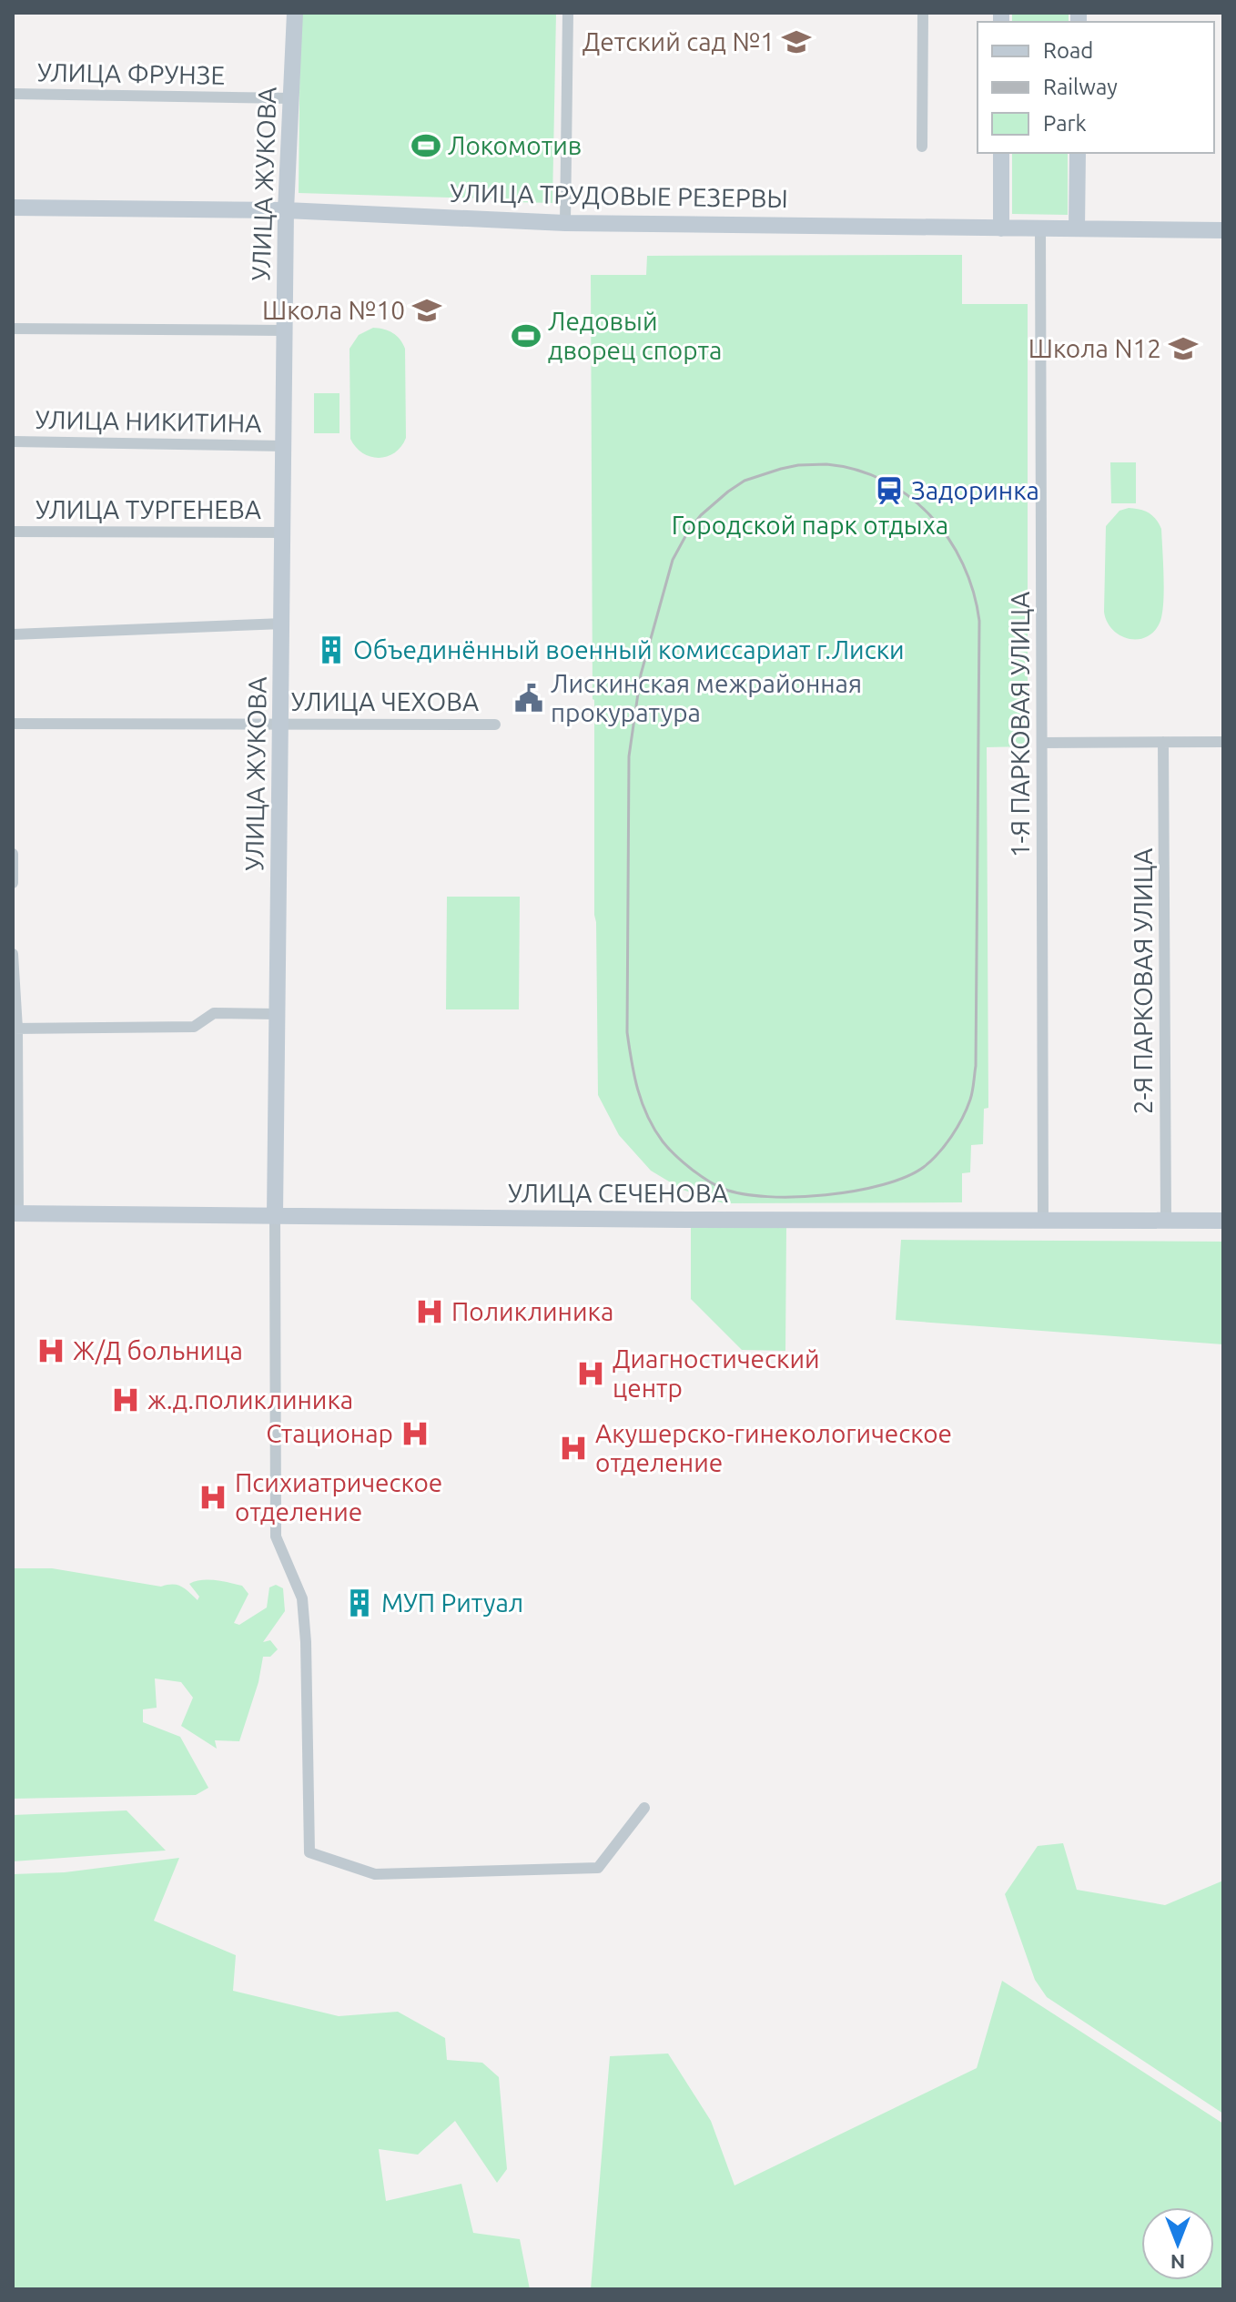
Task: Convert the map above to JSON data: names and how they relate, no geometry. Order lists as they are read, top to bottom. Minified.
{"streets":{"main road":["УЛИЦА ЖУКОВА","УЛИЦА ТРУДОВЫЕ РЕЗЕРВЫ","УЛИЦА СЕЧЕНОВА"],"street":["УЛИЦА ФРУНЗЕ","УЛИЦА НИКИТИНА","УЛИЦА ТУРГЕНЕВА","УЛИЦА ЧЕХОВА","1-Я ПАРКОВАЯ УЛИЦА","2-Я ПАРКОВАЯ УЛИЦА"]},"crossings":[["УЛИЦА ФРУНЗЕ","УЛИЦА ЖУКОВА"],["УЛИЦА ЖУКОВА","УЛИЦА ТРУДОВЫЕ РЕЗЕРВЫ"],["УЛИЦА ЖУКОВА","УЛИЦА НИКИТИНА"],["УЛИЦА ЖУКОВА","УЛИЦА ТУРГЕНЕВА"],["УЛИЦА ЖУКОВА","УЛИЦА ЧЕХОВА"],["УЛИЦА ЖУКОВА","УЛИЦА СЕЧЕНОВА"],["УЛИЦА ТРУДОВЫЕ РЕЗЕРВЫ","1-Я ПАРКОВАЯ УЛИЦА"],["1-Я ПАРКОВАЯ УЛИЦА","УЛИЦА СЕЧЕНОВА"],["2-Я ПАРКОВАЯ УЛИЦА","УЛИЦА СЕЧЕНОВА"]],"parks":["Городской парк отдыха"],"places":{"school or university":["Детский сад №1","Школа №10","Школа N12"],"sports":["Локомотив","Ледовый дворец спорта"],"station":["Задоринка"],"building":["Объединённый военный комиссариат г.Лиски","МУП Ритуал"],"public building":["Лискинская межрайонная прокуратура"],"hospital":["Поликлиника","Ж/Д больница","Диагностический центр","ж.д.поликлиника","Стационар","Акушерско-гинекологическое отделение","Психиатрическое отделение"]},"legend":["Road","Railway","Park"],"north":"bottom"}
